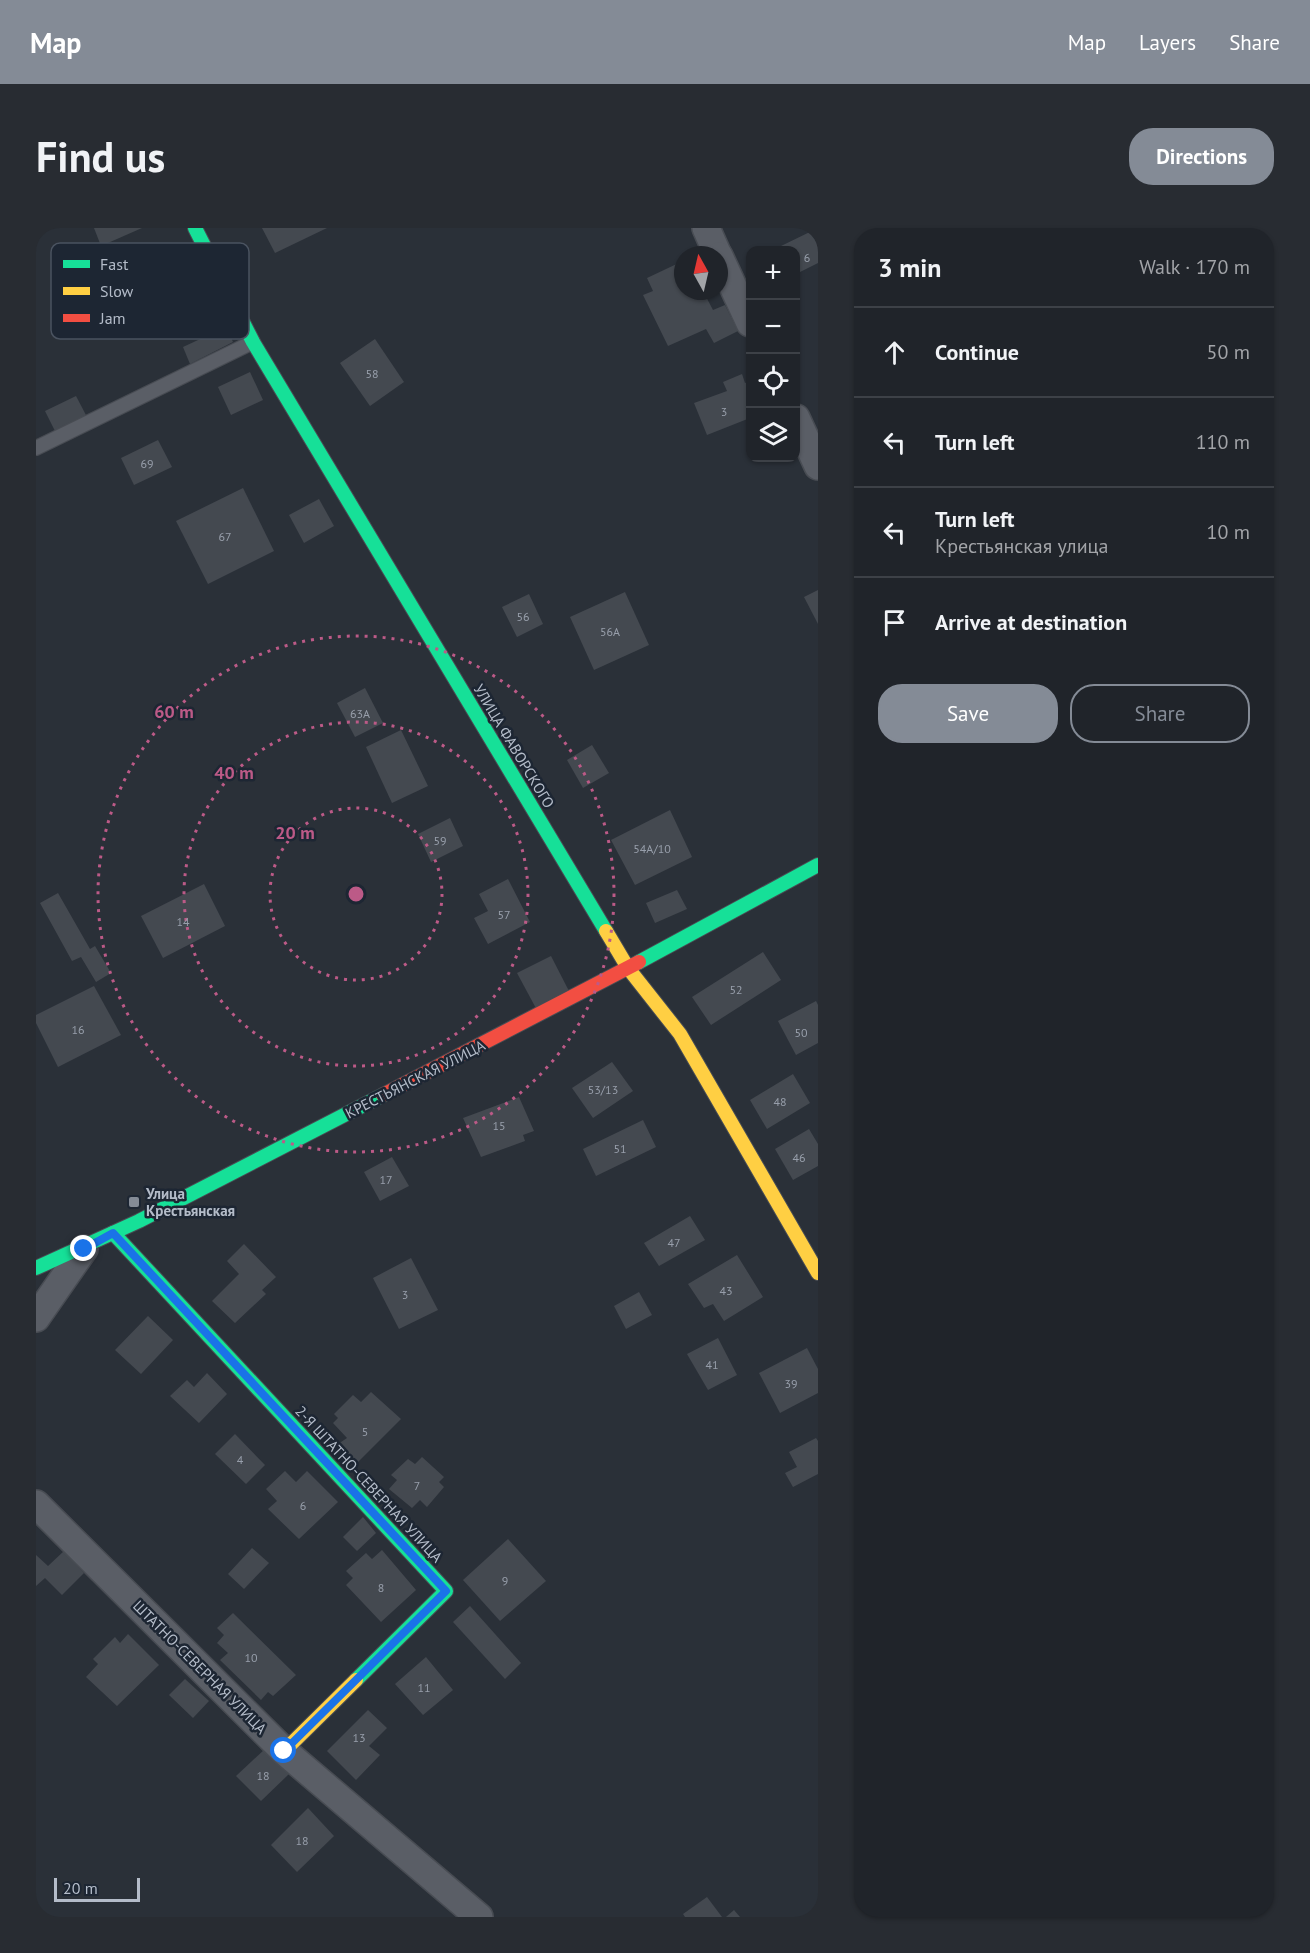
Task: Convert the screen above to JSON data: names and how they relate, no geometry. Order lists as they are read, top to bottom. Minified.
{"streets":{"street":["УЛИЦА ФАВОРСКОГО","КРЕСТЬЯНСКАЯ УЛИЦА","2-Я ШТАТНО-СЕВЕРНАЯ УЛИЦА","ШТАТНО-СЕВЕРНАЯ УЛИЦА"]},"crossings":[["УЛИЦА ФАВОРСКОГО","КРЕСТЬЯНСКАЯ УЛИЦА"],["КРЕСТЬЯНСКАЯ УЛИЦА","2-Я ШТАТНО-СЕВЕРНАЯ УЛИЦА"],["2-Я ШТАТНО-СЕВЕРНАЯ УЛИЦА","ШТАТНО-СЕВЕРНАЯ УЛИЦА"]],"places":{"transit":["Улица Крестьянская"]},"house_numbers":["6","58","3","69","67","56","56А","63А","59","54А/10","57","14","52","16","50","53/13","48","15","51","46","17","47","43","3","41","39","5","4","7","6","9","8","10","11","13","18","18"],"legend":["Fast","Slow","Jam"],"scale_bar":"20 m","north":"top","page":{"header":"Map","nav":["Map","Layers","Share"],"buttons":["Directions",["Save","Share"]],"title":"Find us","heading":["3 min","Walk · 170 m"],"map_buttons":["+","−"],"list":[["Continue","50 m"],["Turn left","110 m"],["Turn left","Крестьянская улица","10 m"],"Arrive at destination"],"scale":"20 m"},"rings":["60 m","40 m","20 m"]}
